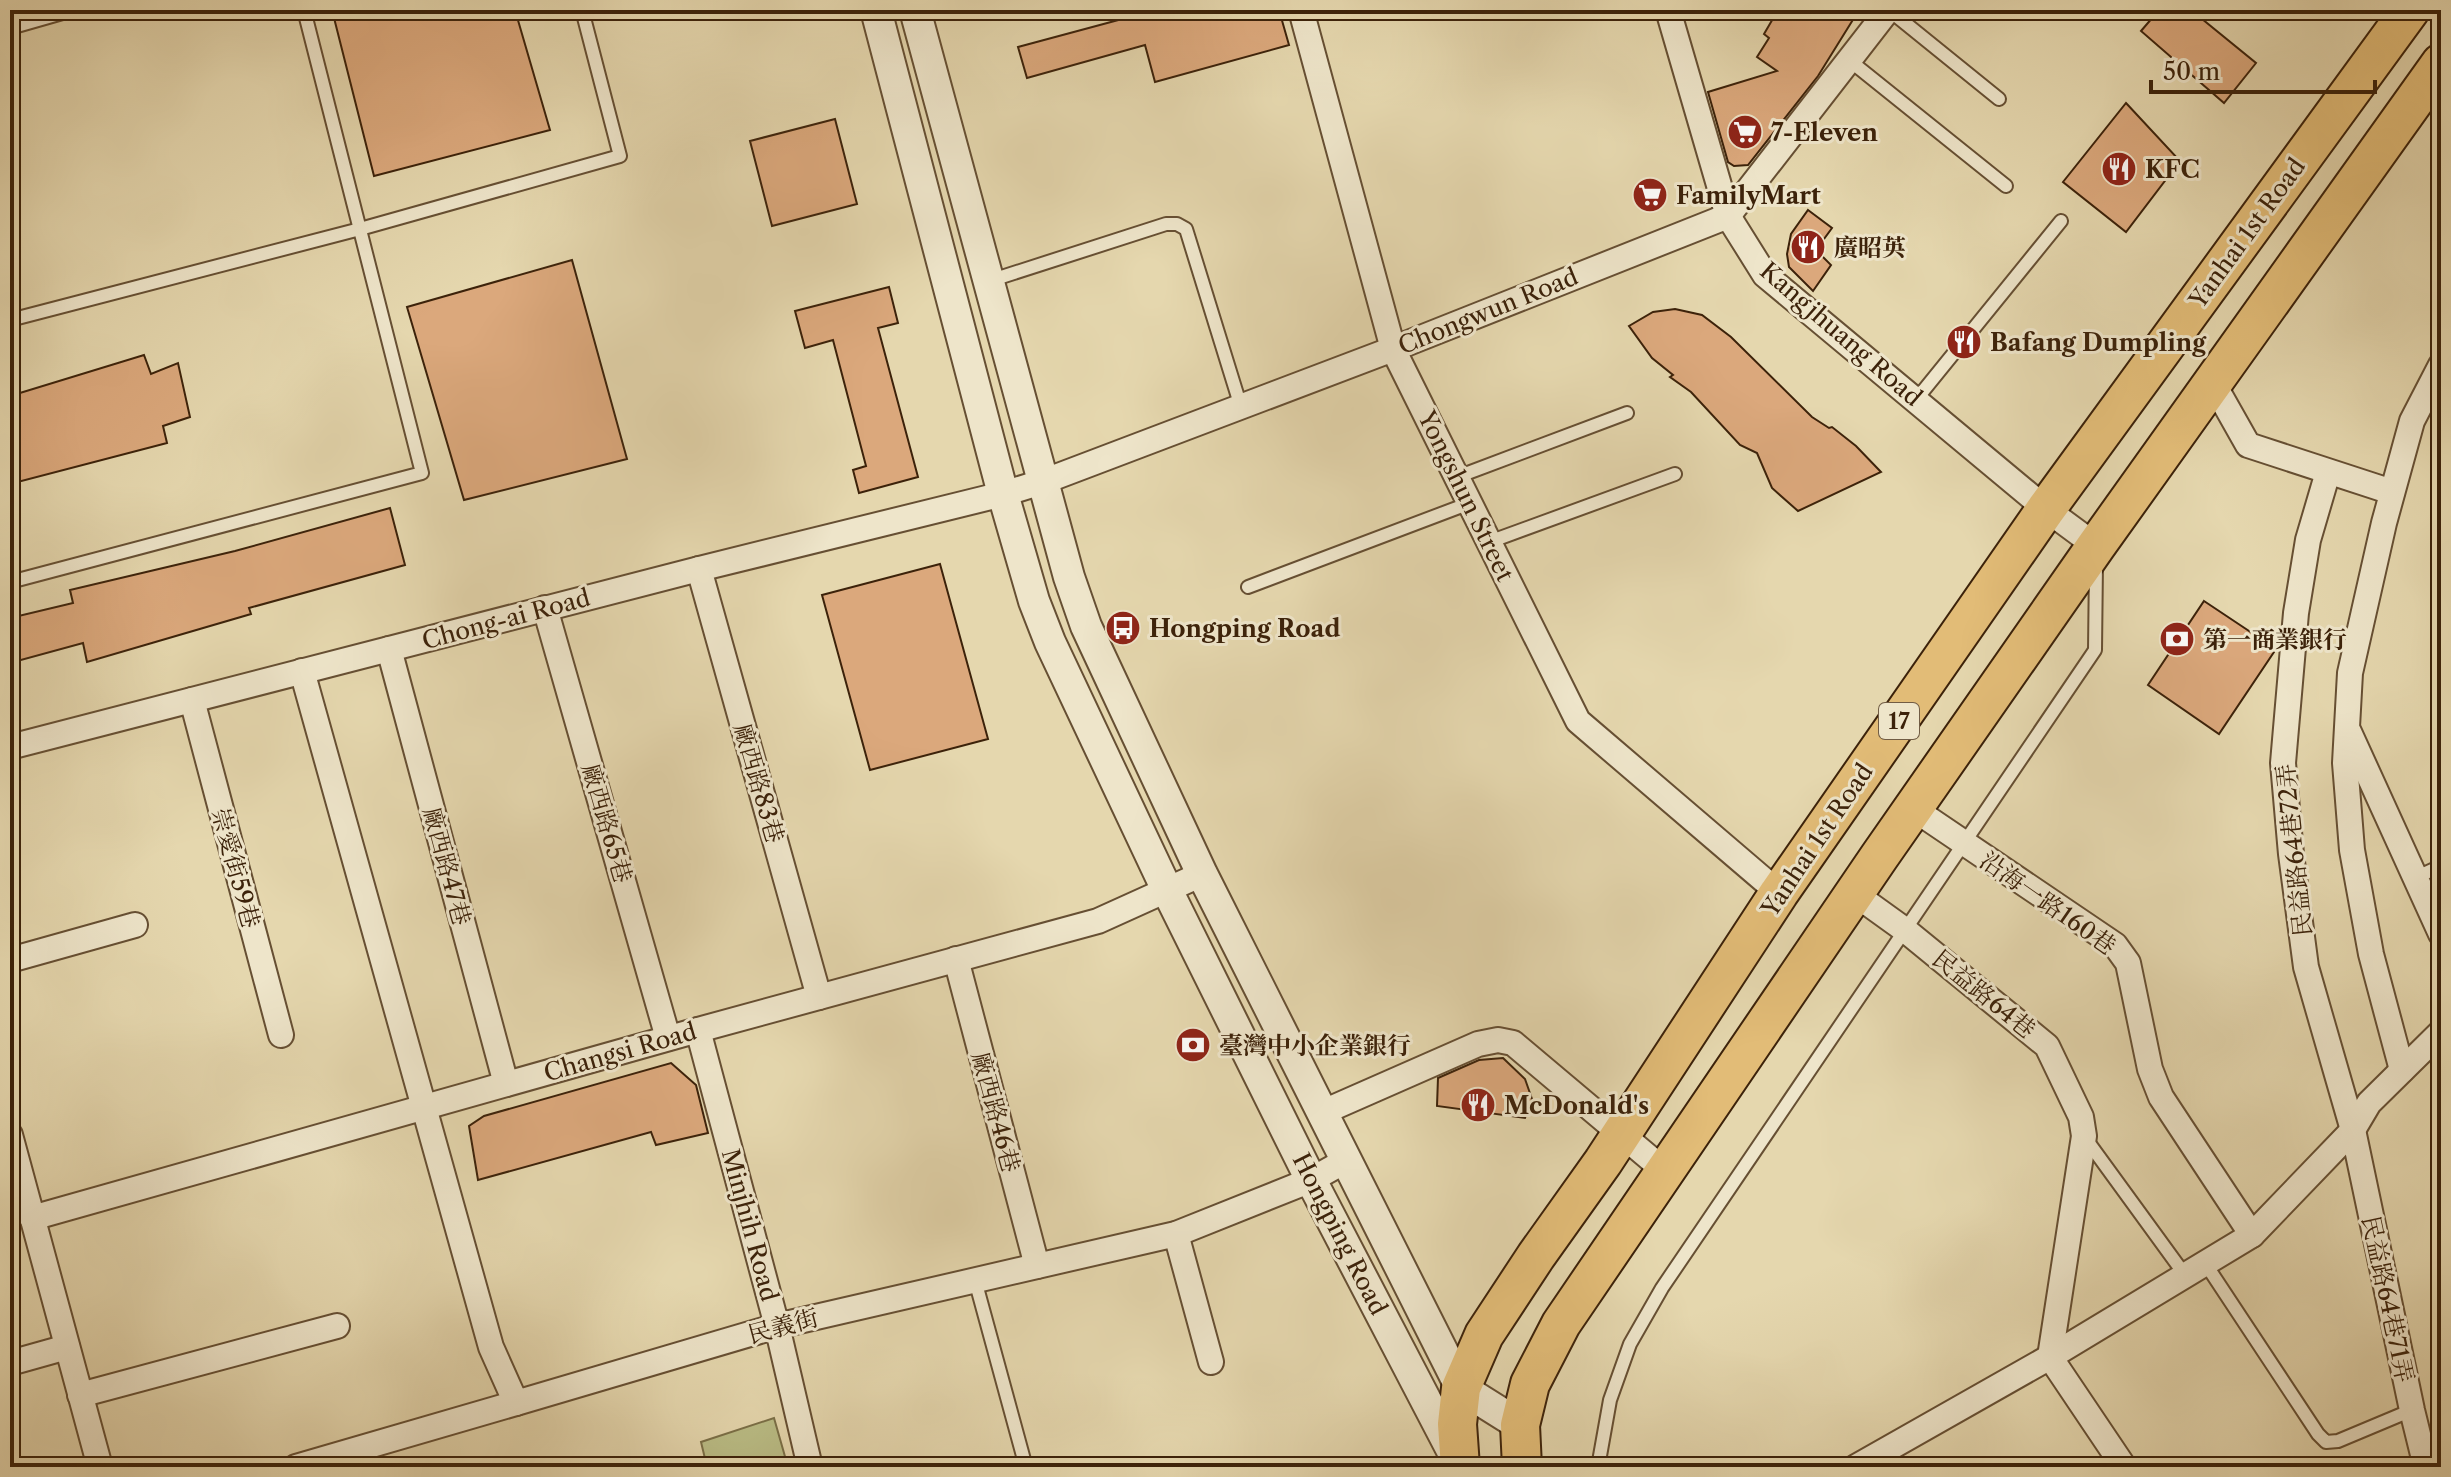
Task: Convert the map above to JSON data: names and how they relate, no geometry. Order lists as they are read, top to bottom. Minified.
{"streets":{"main road":["Yanhai 1st Road","17"],"street":["Chongwun Road","Kangjhuang Road","Yongshun Street","Chong-ai Road","廠西路83巷","廠西路65巷","民益路64巷72弄","廠西路47巷","崇愛街59巷","沿海一路160巷","民益路64巷","Changsi Road","廠西路46巷","Minjhih Road","Hongping Road","民益路64巷71弄","民義街"]},"crossings":[["Yanhai 1st Road","Kangjhuang Road"],["Yanhai 1st Road","Yongshun Street"],["Yanhai 1st Road","Hongping Road"],["Chongwun Road","Kangjhuang Road"],["Chongwun Road","Yongshun Street"],["Chongwun Road","Chong-ai Road"],["Chongwun Road","Hongping Road"],["Kangjhuang Road","17"],["Chong-ai Road","廠西路83巷"],["Chong-ai Road","廠西路65巷"],["Chong-ai Road","廠西路47巷"],["Chong-ai Road","崇愛街59巷"],["Chong-ai Road","Hongping Road"],["17","沿海一路160巷"],["17","民益路64巷"],["廠西路83巷","Changsi Road"],["廠西路65巷","Changsi Road"],["民益路64巷72弄","民益路64巷71弄"],["廠西路47巷","Changsi Road"],["Changsi Road","廠西路46巷"],["Changsi Road","Minjhih Road"],["Changsi Road","Hongping Road"],["廠西路46巷","民義街"],["Minjhih Road","民義街"],["Hongping Road","民義街"]],"places":{"supermarket":["7-Eleven","FamilyMart"],"restaurant":["KFC","廣昭英","Bafang Dumpling","McDonald's"],"bus stop":["Hongping Road"],"bank":["第一商業銀行","臺灣中小企業銀行"]},"scale_bar":"50 m"}
